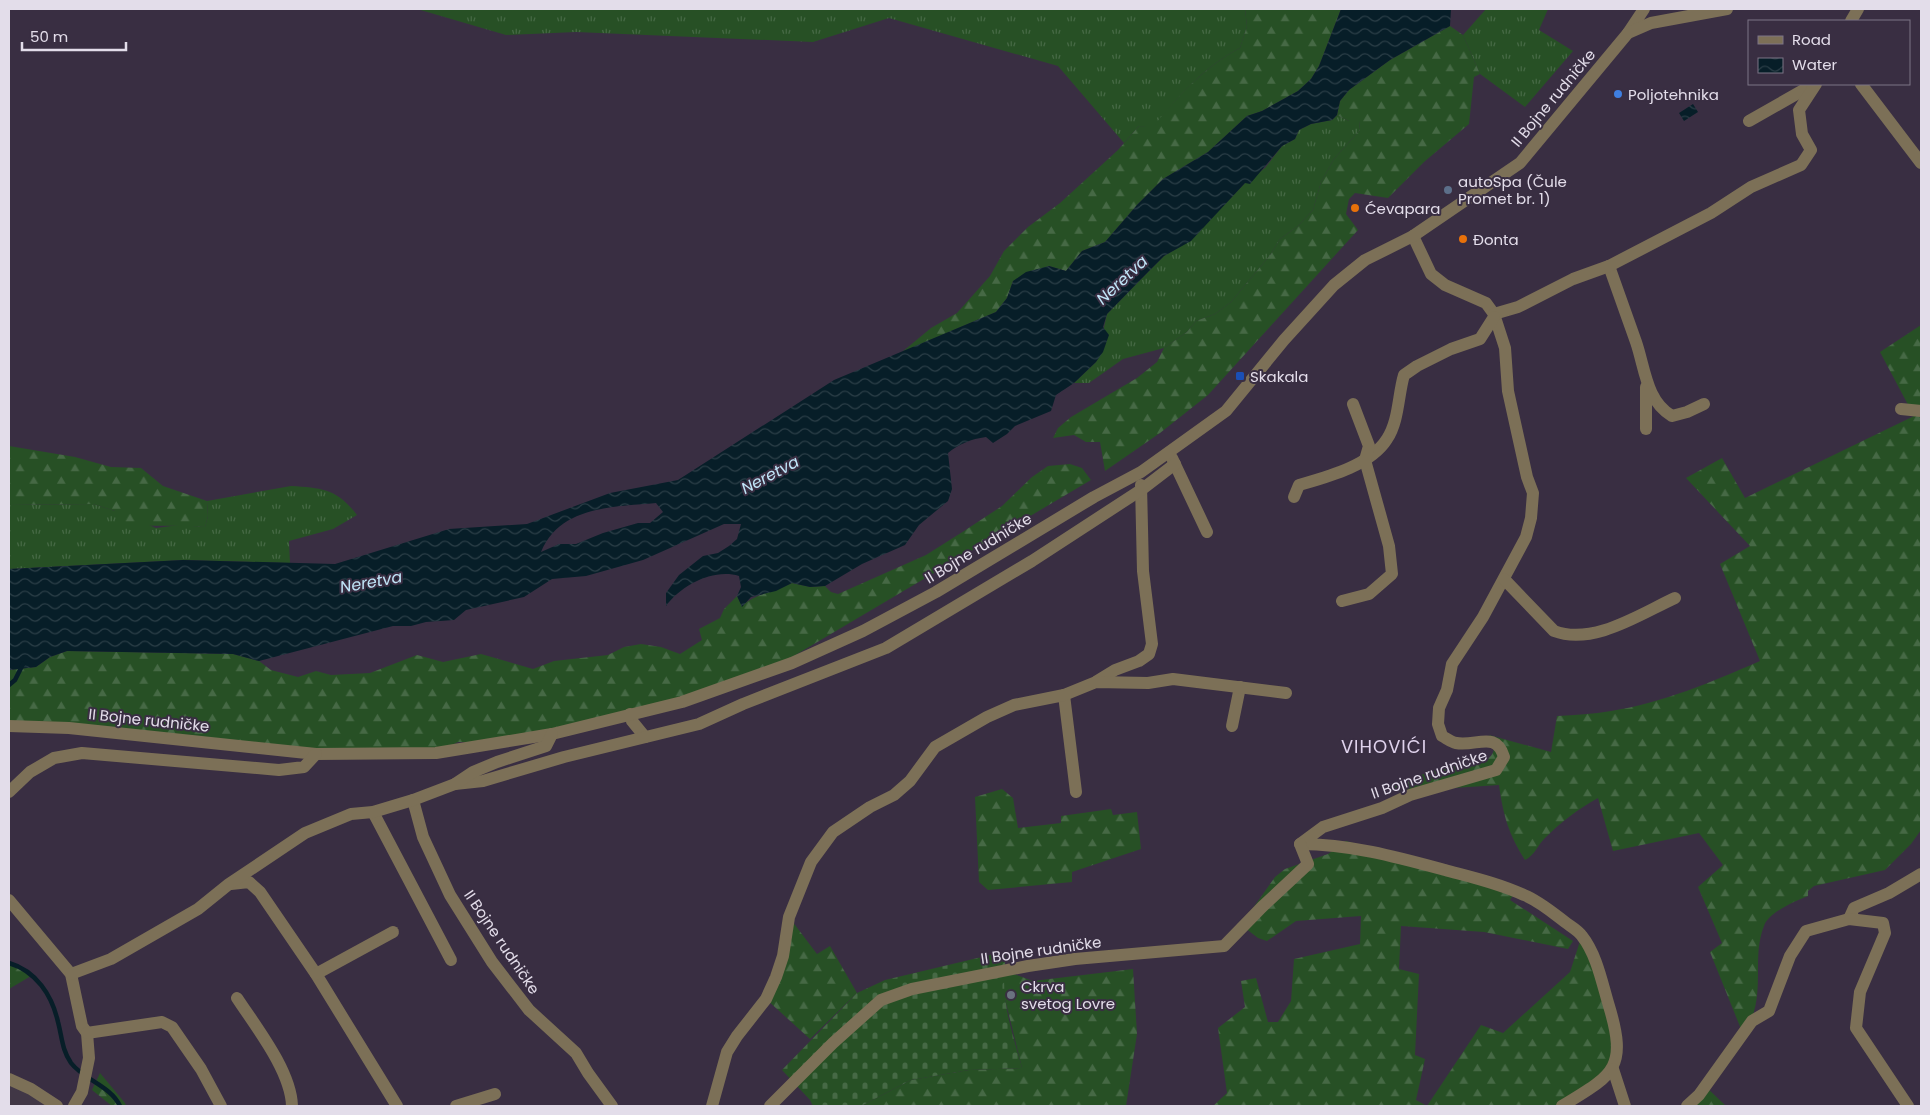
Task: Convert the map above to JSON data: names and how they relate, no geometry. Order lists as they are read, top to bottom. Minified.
{"streets":{"street":["II Bojne rudničke"]},"districts":["VIHOVIĆI"],"water":["Neretva"],"places":{"other":["Poljotehnika","autoSpa (Čule Promet br. 1)","Ćevapara","Đonta","Ckrva svetog Lovre"],"transit":["Skakala"]},"legend":["Road","Water"],"scale_bar":"50 m"}
